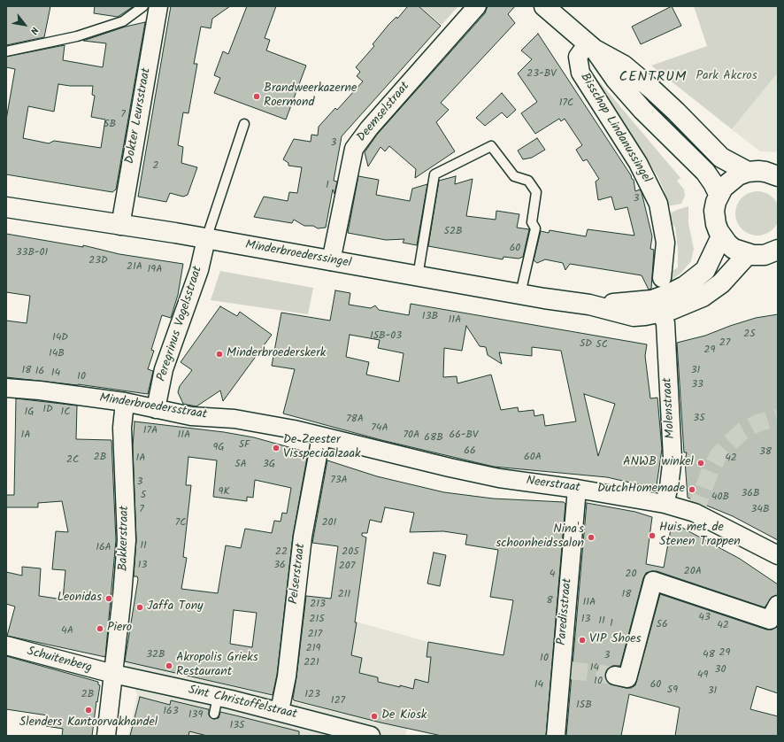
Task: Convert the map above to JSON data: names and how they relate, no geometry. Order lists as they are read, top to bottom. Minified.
{"streets":{"main road":["Bisschop Lindanussingel","Minderbroederssingel"],"street":["Deemselstraat","Dokter Leursstraat","Peregrinus Vogelsstraat","Minderbroedersstraat","Molenstraat","Neerstraat","Bakkerstraat","Pelserstraat","Paredisstraat","Schuitenberg","Sint Christoffelstraat"]},"crossings":[["Deemselstraat","Minderbroederssingel"],["Dokter Leursstraat","Minderbroederssingel"],["Minderbroederssingel","Peregrinus Vogelsstraat"],["Minderbroederssingel","Molenstraat"],["Peregrinus Vogelsstraat","Minderbroedersstraat"],["Minderbroedersstraat","Neerstraat"],["Minderbroedersstraat","Bakkerstraat"],["Minderbroedersstraat","Pelserstraat"],["Molenstraat","Neerstraat"],["Neerstraat","Pelserstraat"],["Neerstraat","Paredisstraat"],["Bakkerstraat","Schuitenberg"],["Bakkerstraat","Sint Christoffelstraat"],["Pelserstraat","Sint Christoffelstraat"],["Schuitenberg","Sint Christoffelstraat"]],"districts":["CENTRUM"],"parks":["Park Akcros"],"places":["Brandweerkazerne Roermond","Minderbroederskerk","De Zeester Visspeciaalzaak","ANWB winkel","DutchHomemade","Huis met de Stenen Trappen","Nina's schoonheidssalon","Leonidas","Jaffa Tony","Piero","VIP Shoes","Akropolis Grieks Restaurant","Slenders Kantoorvakhandel","De Kiosk"],"house_numbers":["23-BV","17C","7","5B","3","2","1","3","52B","60","33B-01","23D","21A","19A","13B","11A","25","15B-03","14D","27","5D","5C","29","14B","18","31","16","14","10","33","1D","1G","1C","35","78A","74A","17A","1A","11A","70A","66-BV","68B","5F","9G","66","38","2B","60A","1A","42","2C","5A","3G","73A","3","9K","36B","5","40B","7","34B","7C","201","11","16A","22","205","13","36","207","20A","4","20","211","18","8","11A","213","43","215","13","11","1","56","42","4A","217","219","29","32B","48","3","10","221","14","30","49","10","14","60","59","31","2B","123","127","15B","163","139","135"],"north":"bottom right"}
